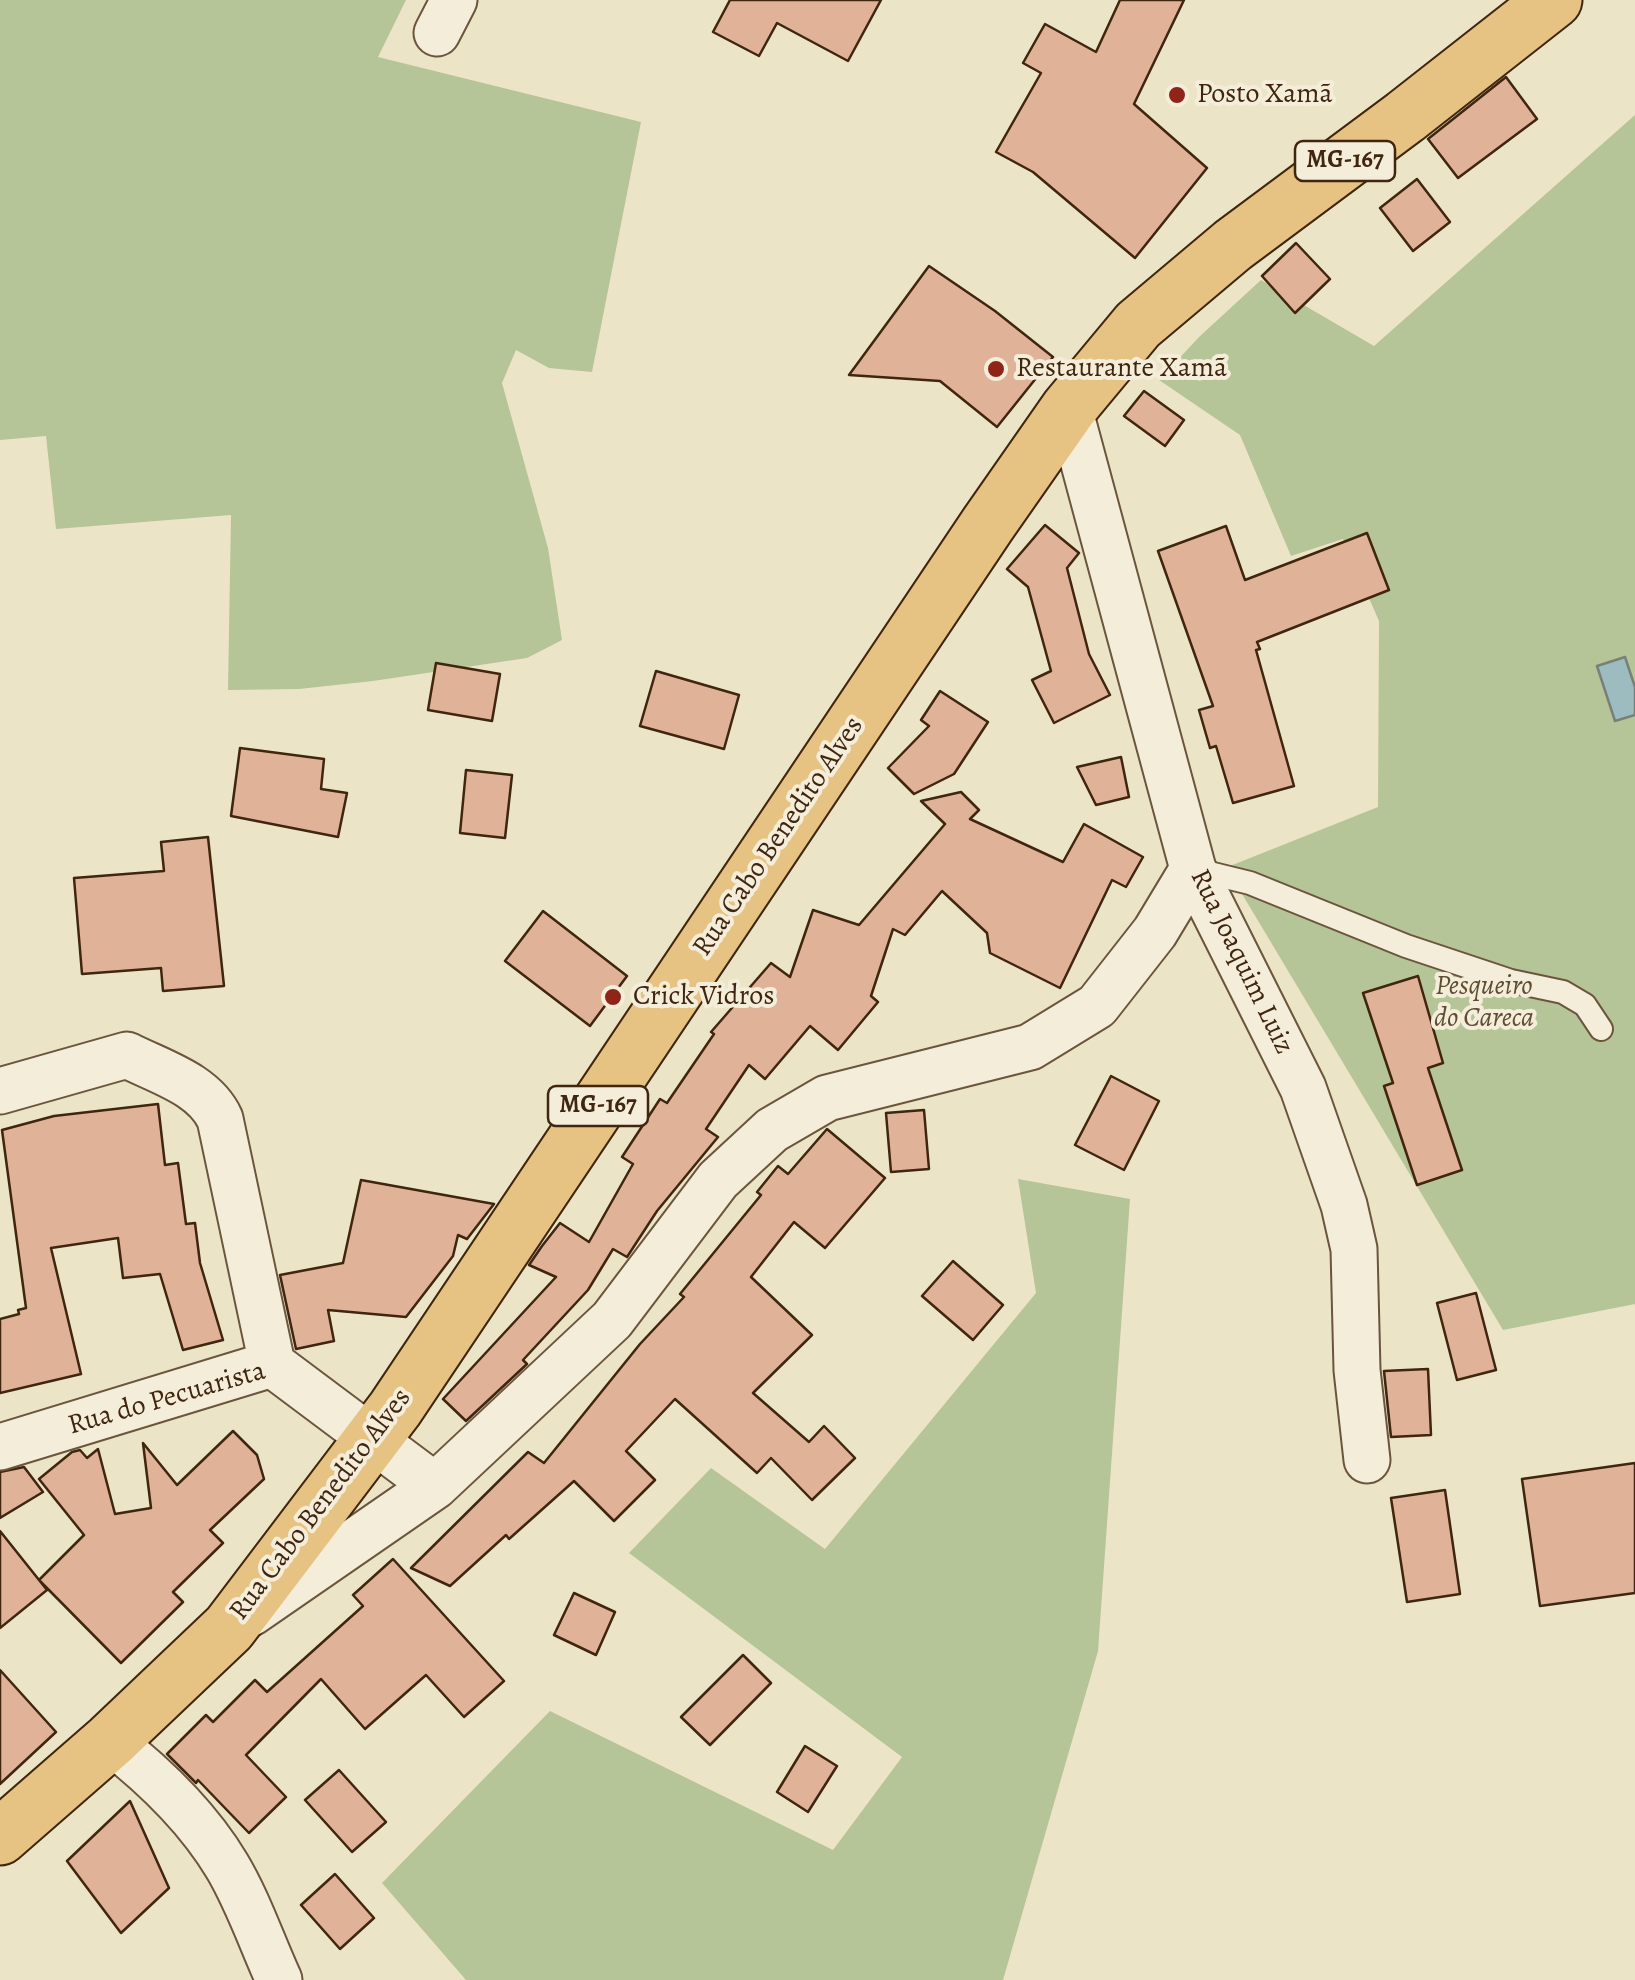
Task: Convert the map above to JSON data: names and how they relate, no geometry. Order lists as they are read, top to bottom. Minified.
{"streets":{"main road":["MG-167","Rua Cabo Benedito Alves"],"street":["Rua Joaquim Luiz","Rua do Pecuarista"]},"crossings":[["Rua Cabo Benedito Alves","Rua Joaquim Luiz"],["Rua Cabo Benedito Alves","Rua do Pecuarista"]],"parks":["Pesqueiro do Careca"],"places":["Posto Xamã","Restaurante Xamã","Crick Vidros"]}
